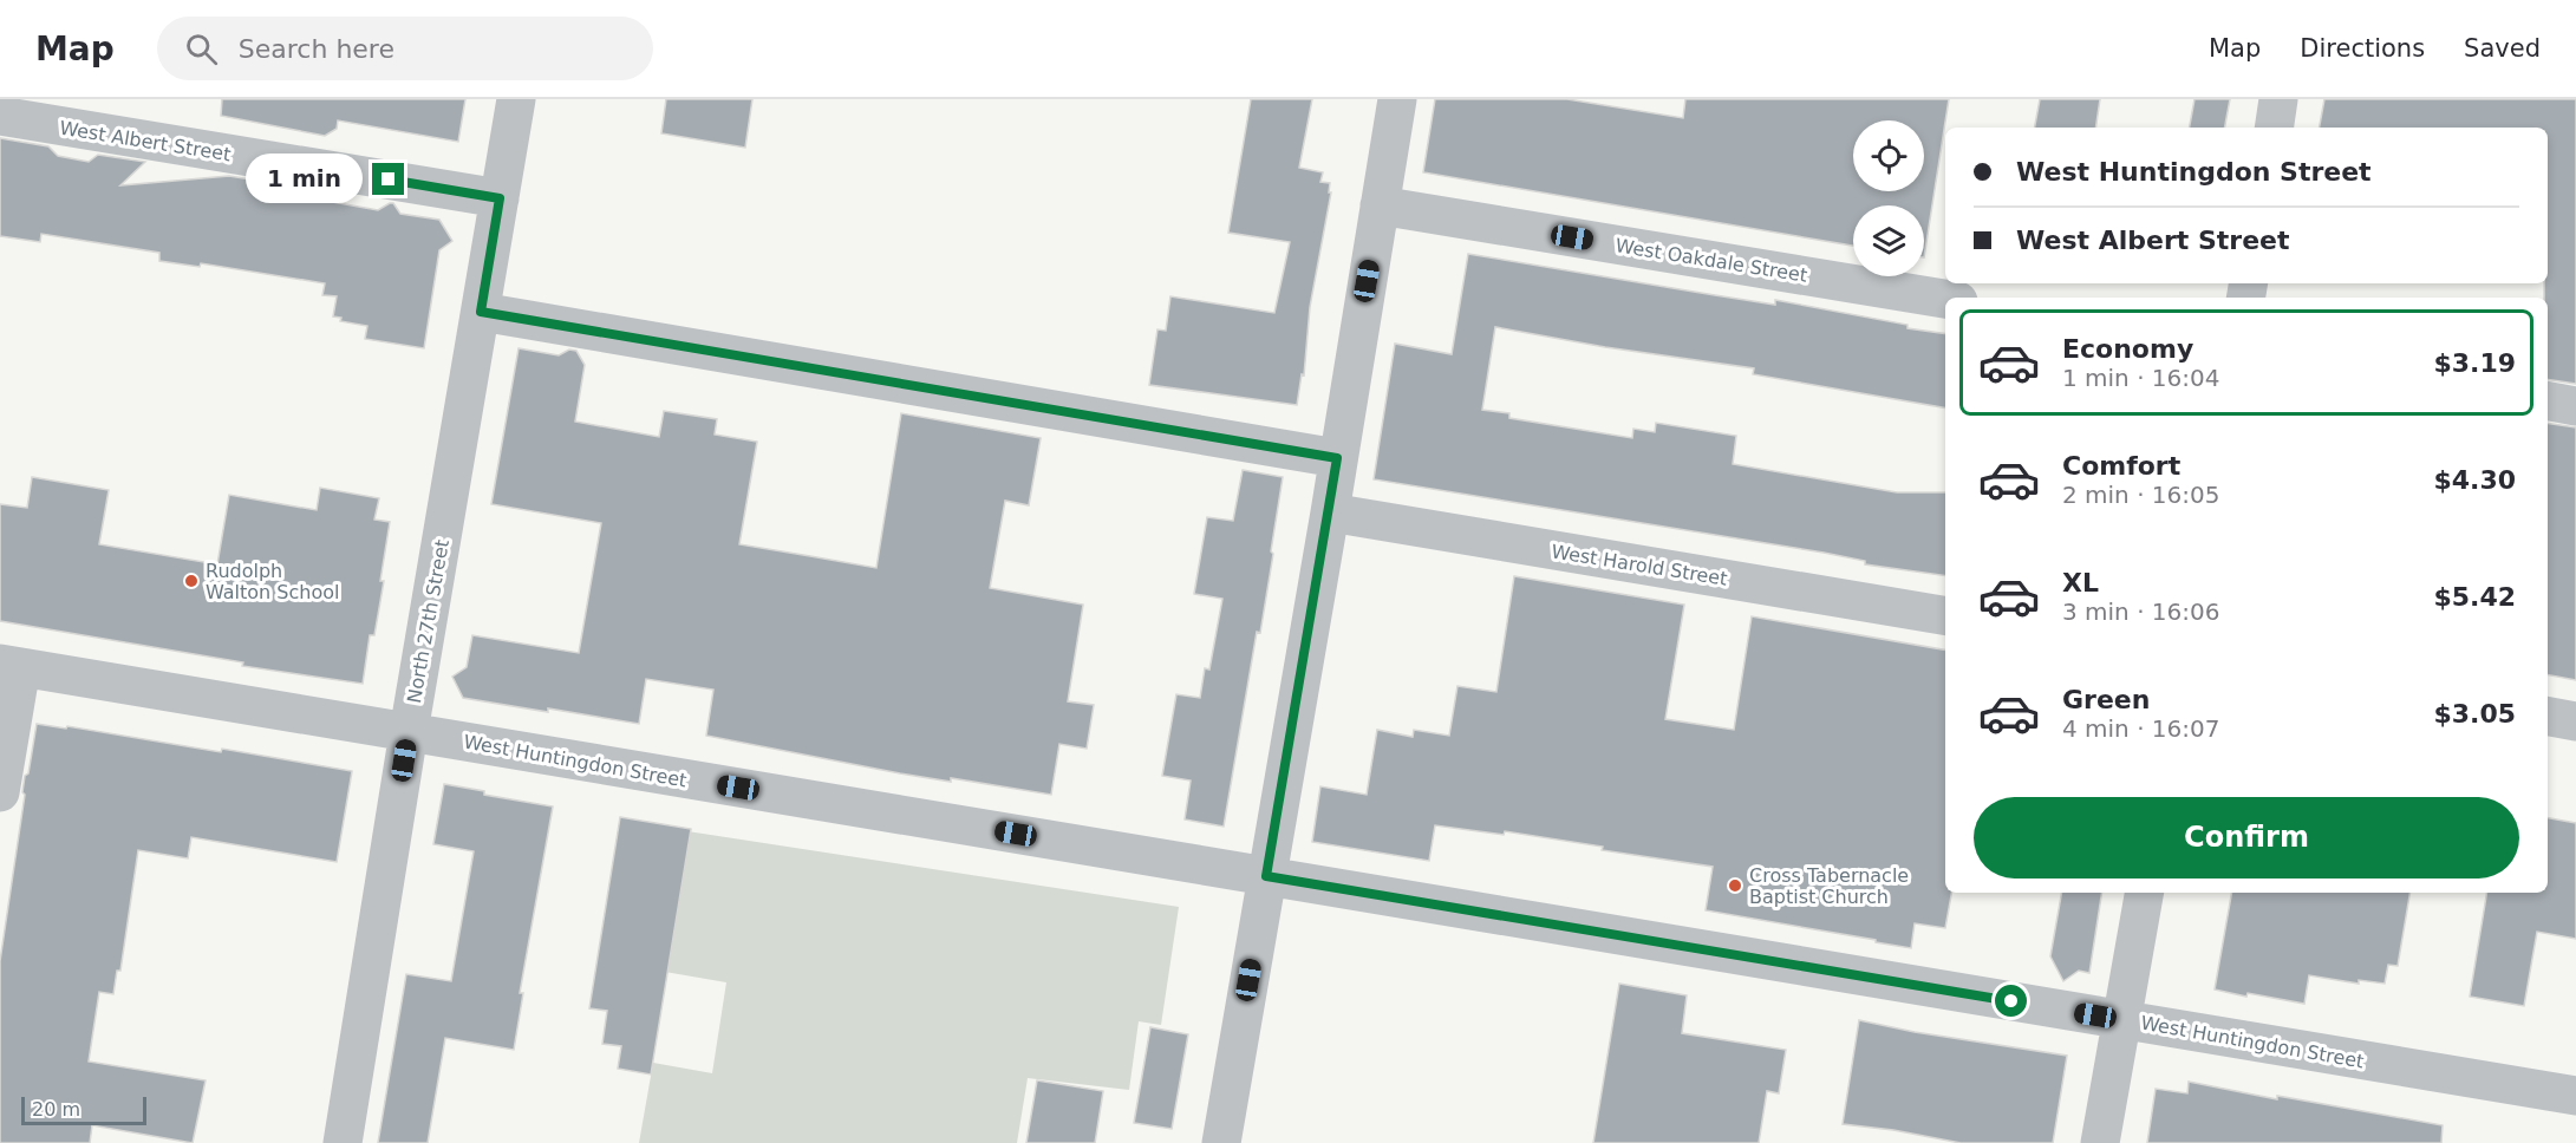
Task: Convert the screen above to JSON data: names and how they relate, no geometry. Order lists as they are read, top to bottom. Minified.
{"streets":{"street":["West Albert Street","West Oakdale Street","West Harold Street","North 27th Street","West Huntingdon Street"]},"crossings":[["West Albert Street","North 27th Street"],["North 27th Street","West Huntingdon Street"]],"places":["Rudolph Walton School","Cross Tabernacle Baptist Church"],"scale_bar":"20 m","page":{"header":"Map","search":"Search here","nav":["Map","Directions","Saved"],"banner":["West Huntingdon Street","West Albert Street"],"bubble":"1 min","list":[{"name":"Economy","note":"1 min · 16:04","value":"$3.19"},{"name":"Comfort","note":"2 min · 16:05","value":"$4.30"},{"name":"XL","note":"3 min · 16:06","value":"$5.42"},{"name":"Green","note":"4 min · 16:07","value":"$3.05"}],"buttons":"Confirm","scale":"20 m"}}
